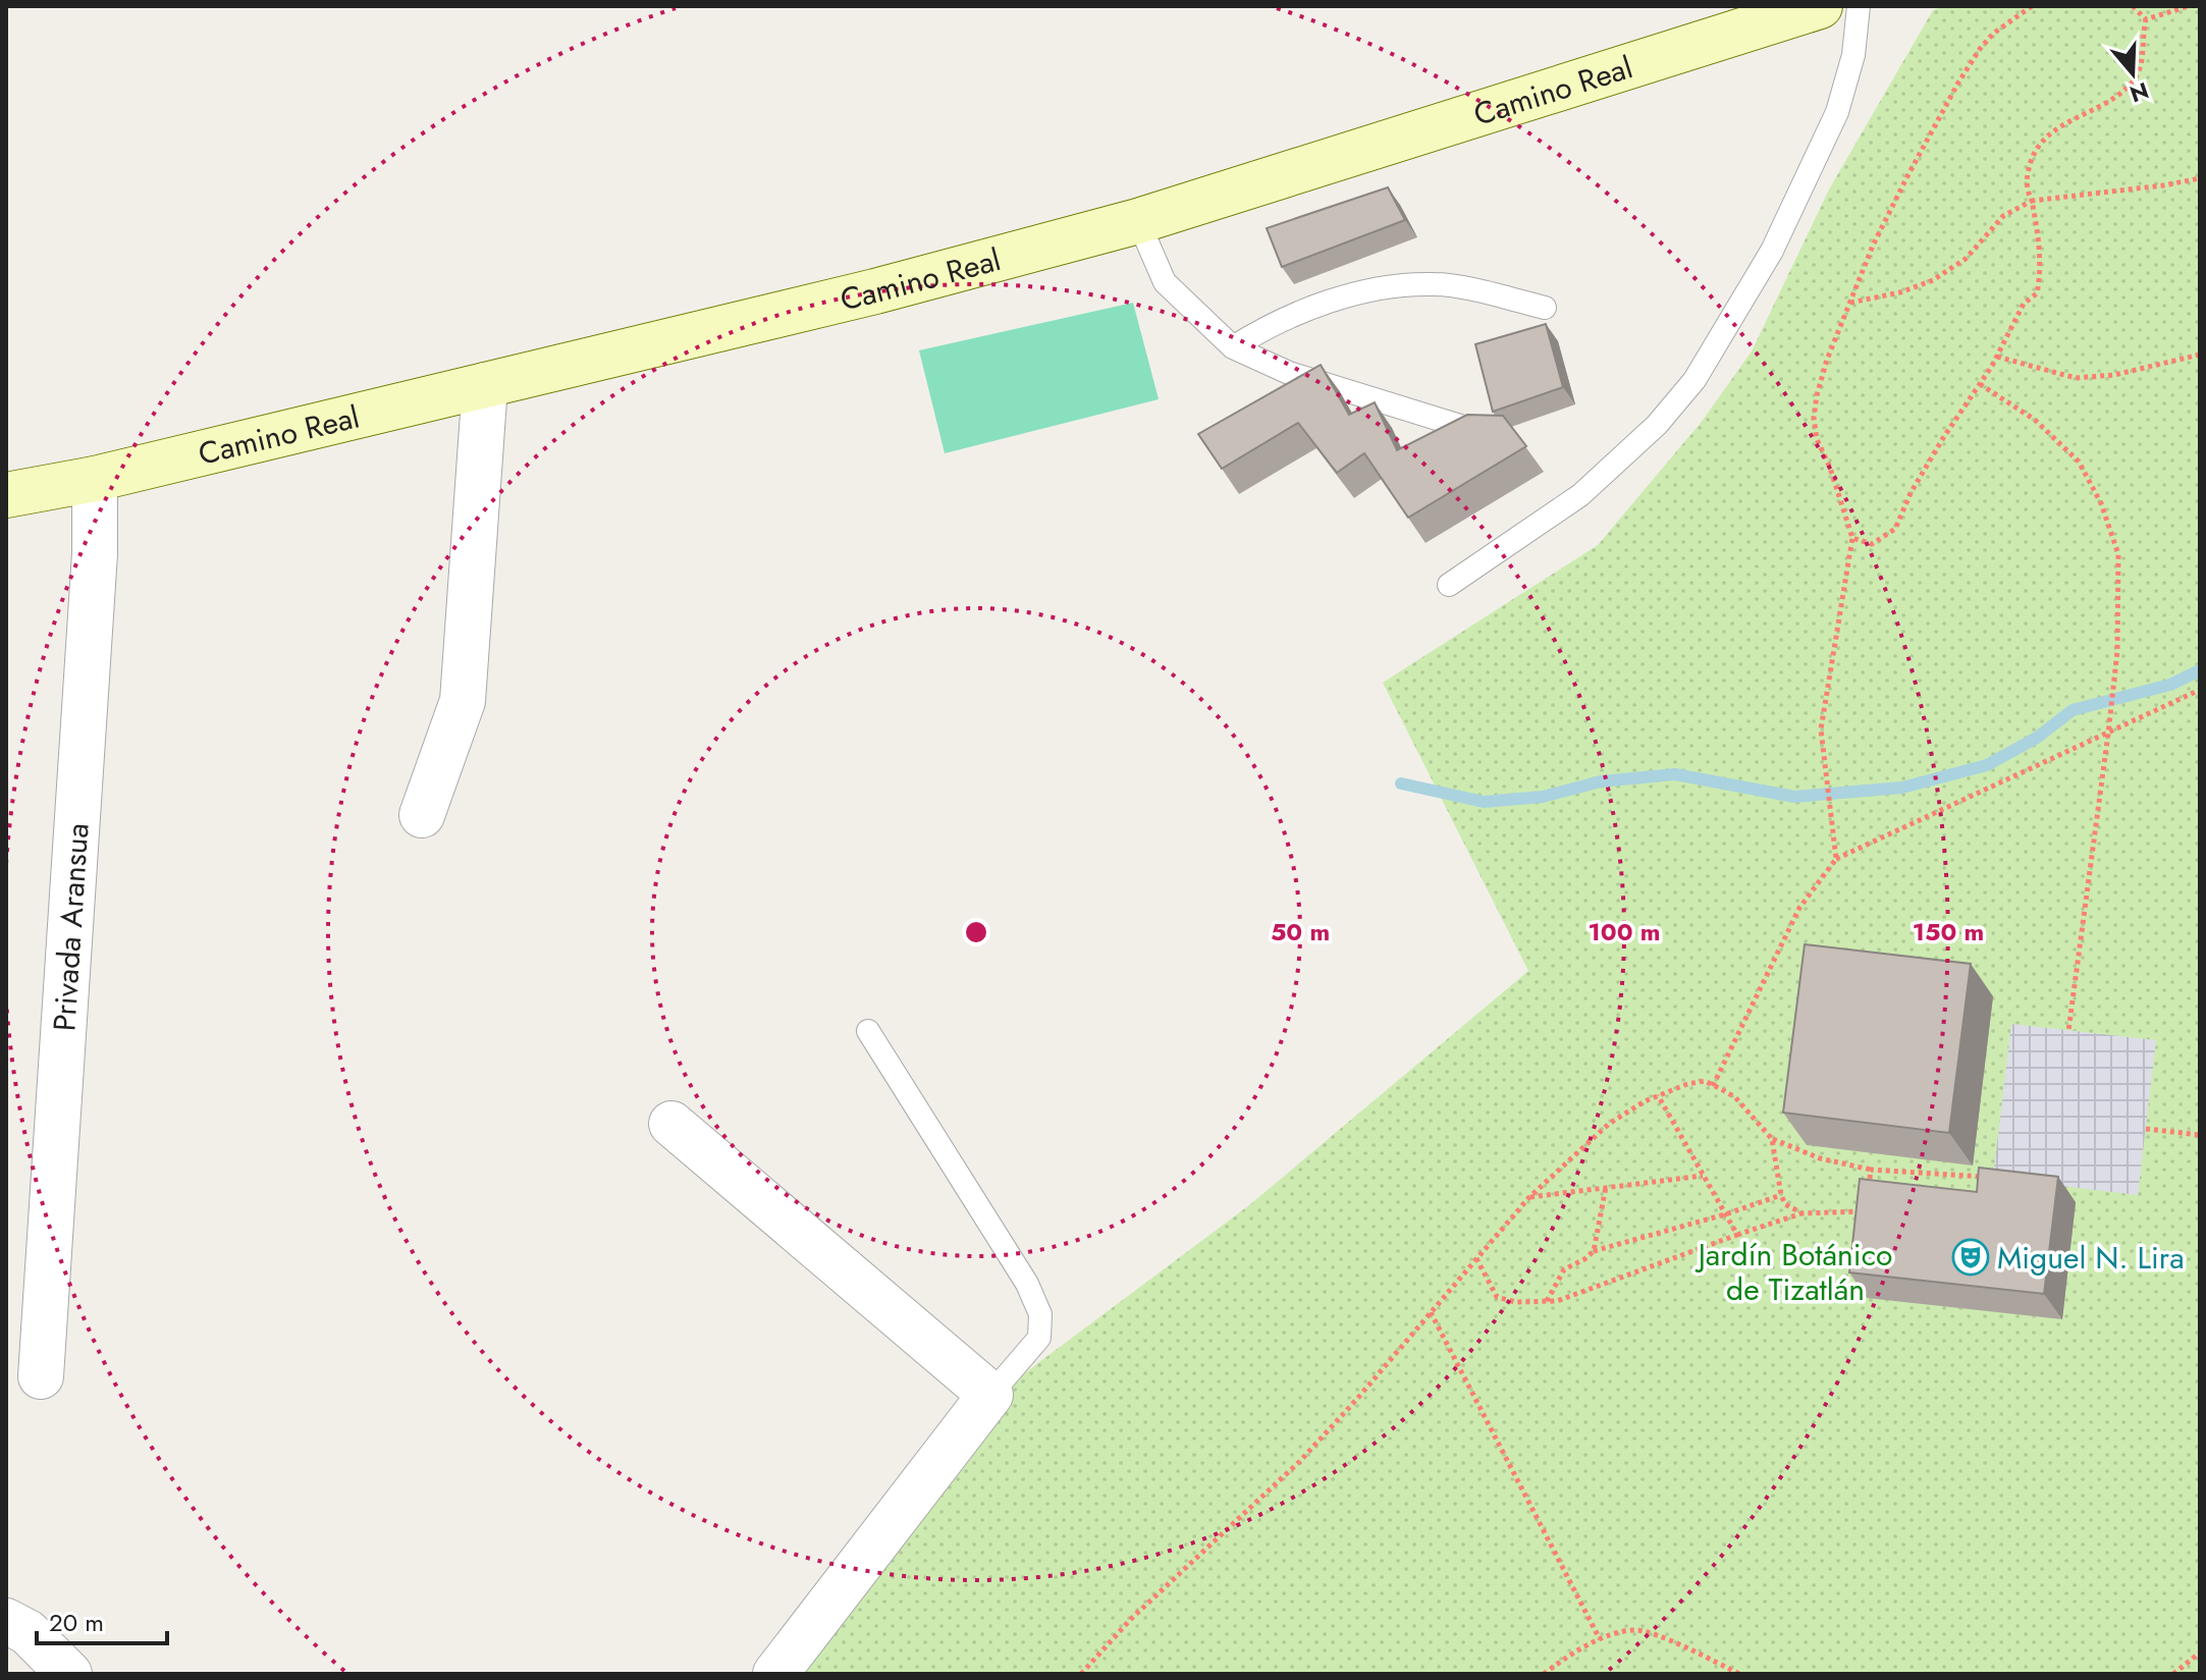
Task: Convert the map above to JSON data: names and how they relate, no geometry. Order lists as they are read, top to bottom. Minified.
{"streets":{"main road":["Camino Real"],"street":["Privada Aransua"]},"crossings":[["Camino Real","Privada Aransua"]],"parks":["Jardín Botánico de Tizatlán"],"places":{"theatre":["Miguel N. Lira"]},"scale_bar":"20 m","north":"bottom","rings":["50 m","100 m","150 m"]}
